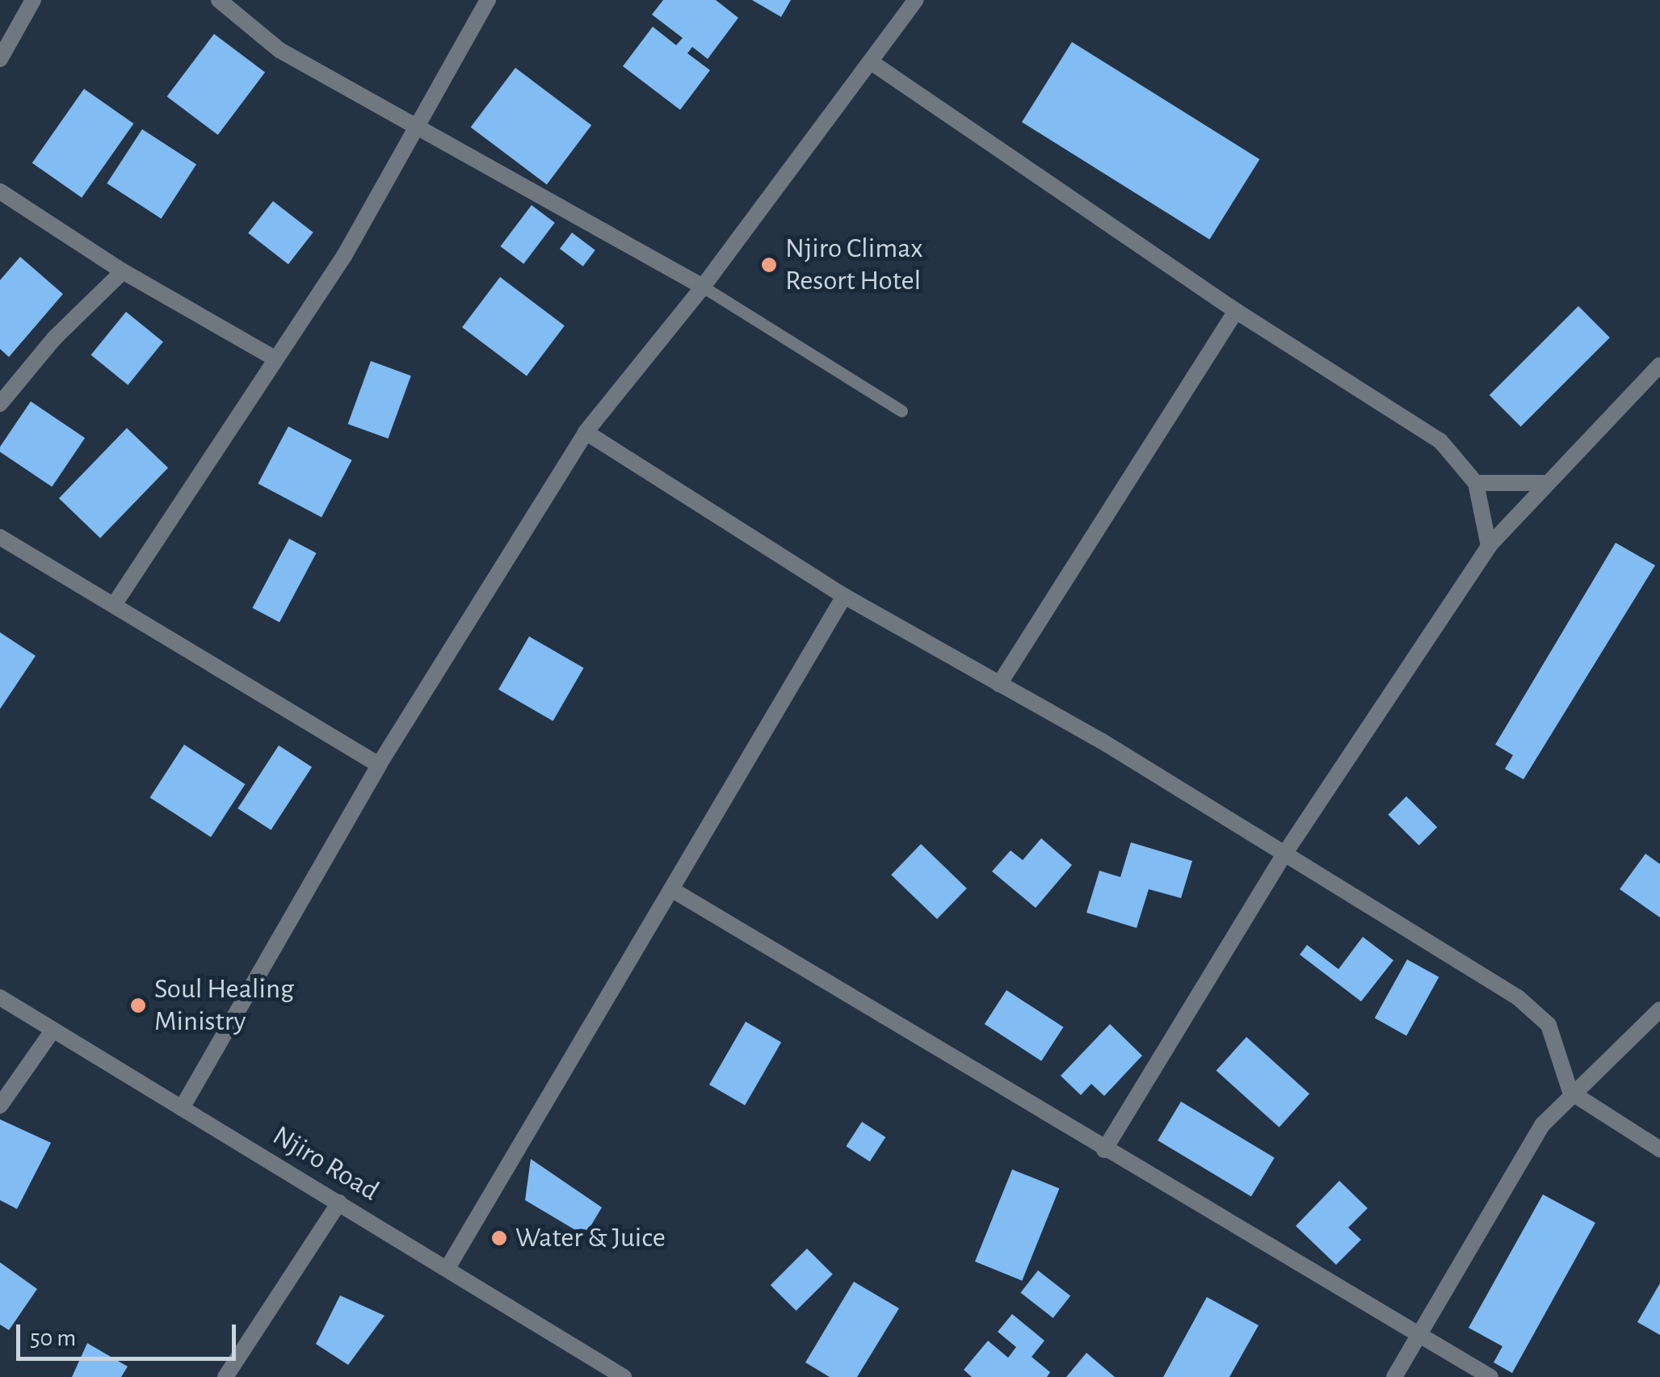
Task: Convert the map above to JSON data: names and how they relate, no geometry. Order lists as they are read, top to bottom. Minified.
{"streets":{"street":["Njiro Road"]},"places":["Njiro Climax Resort Hotel","Soul Healing Ministry","Water & Juice"],"scale_bar":"50 m"}
